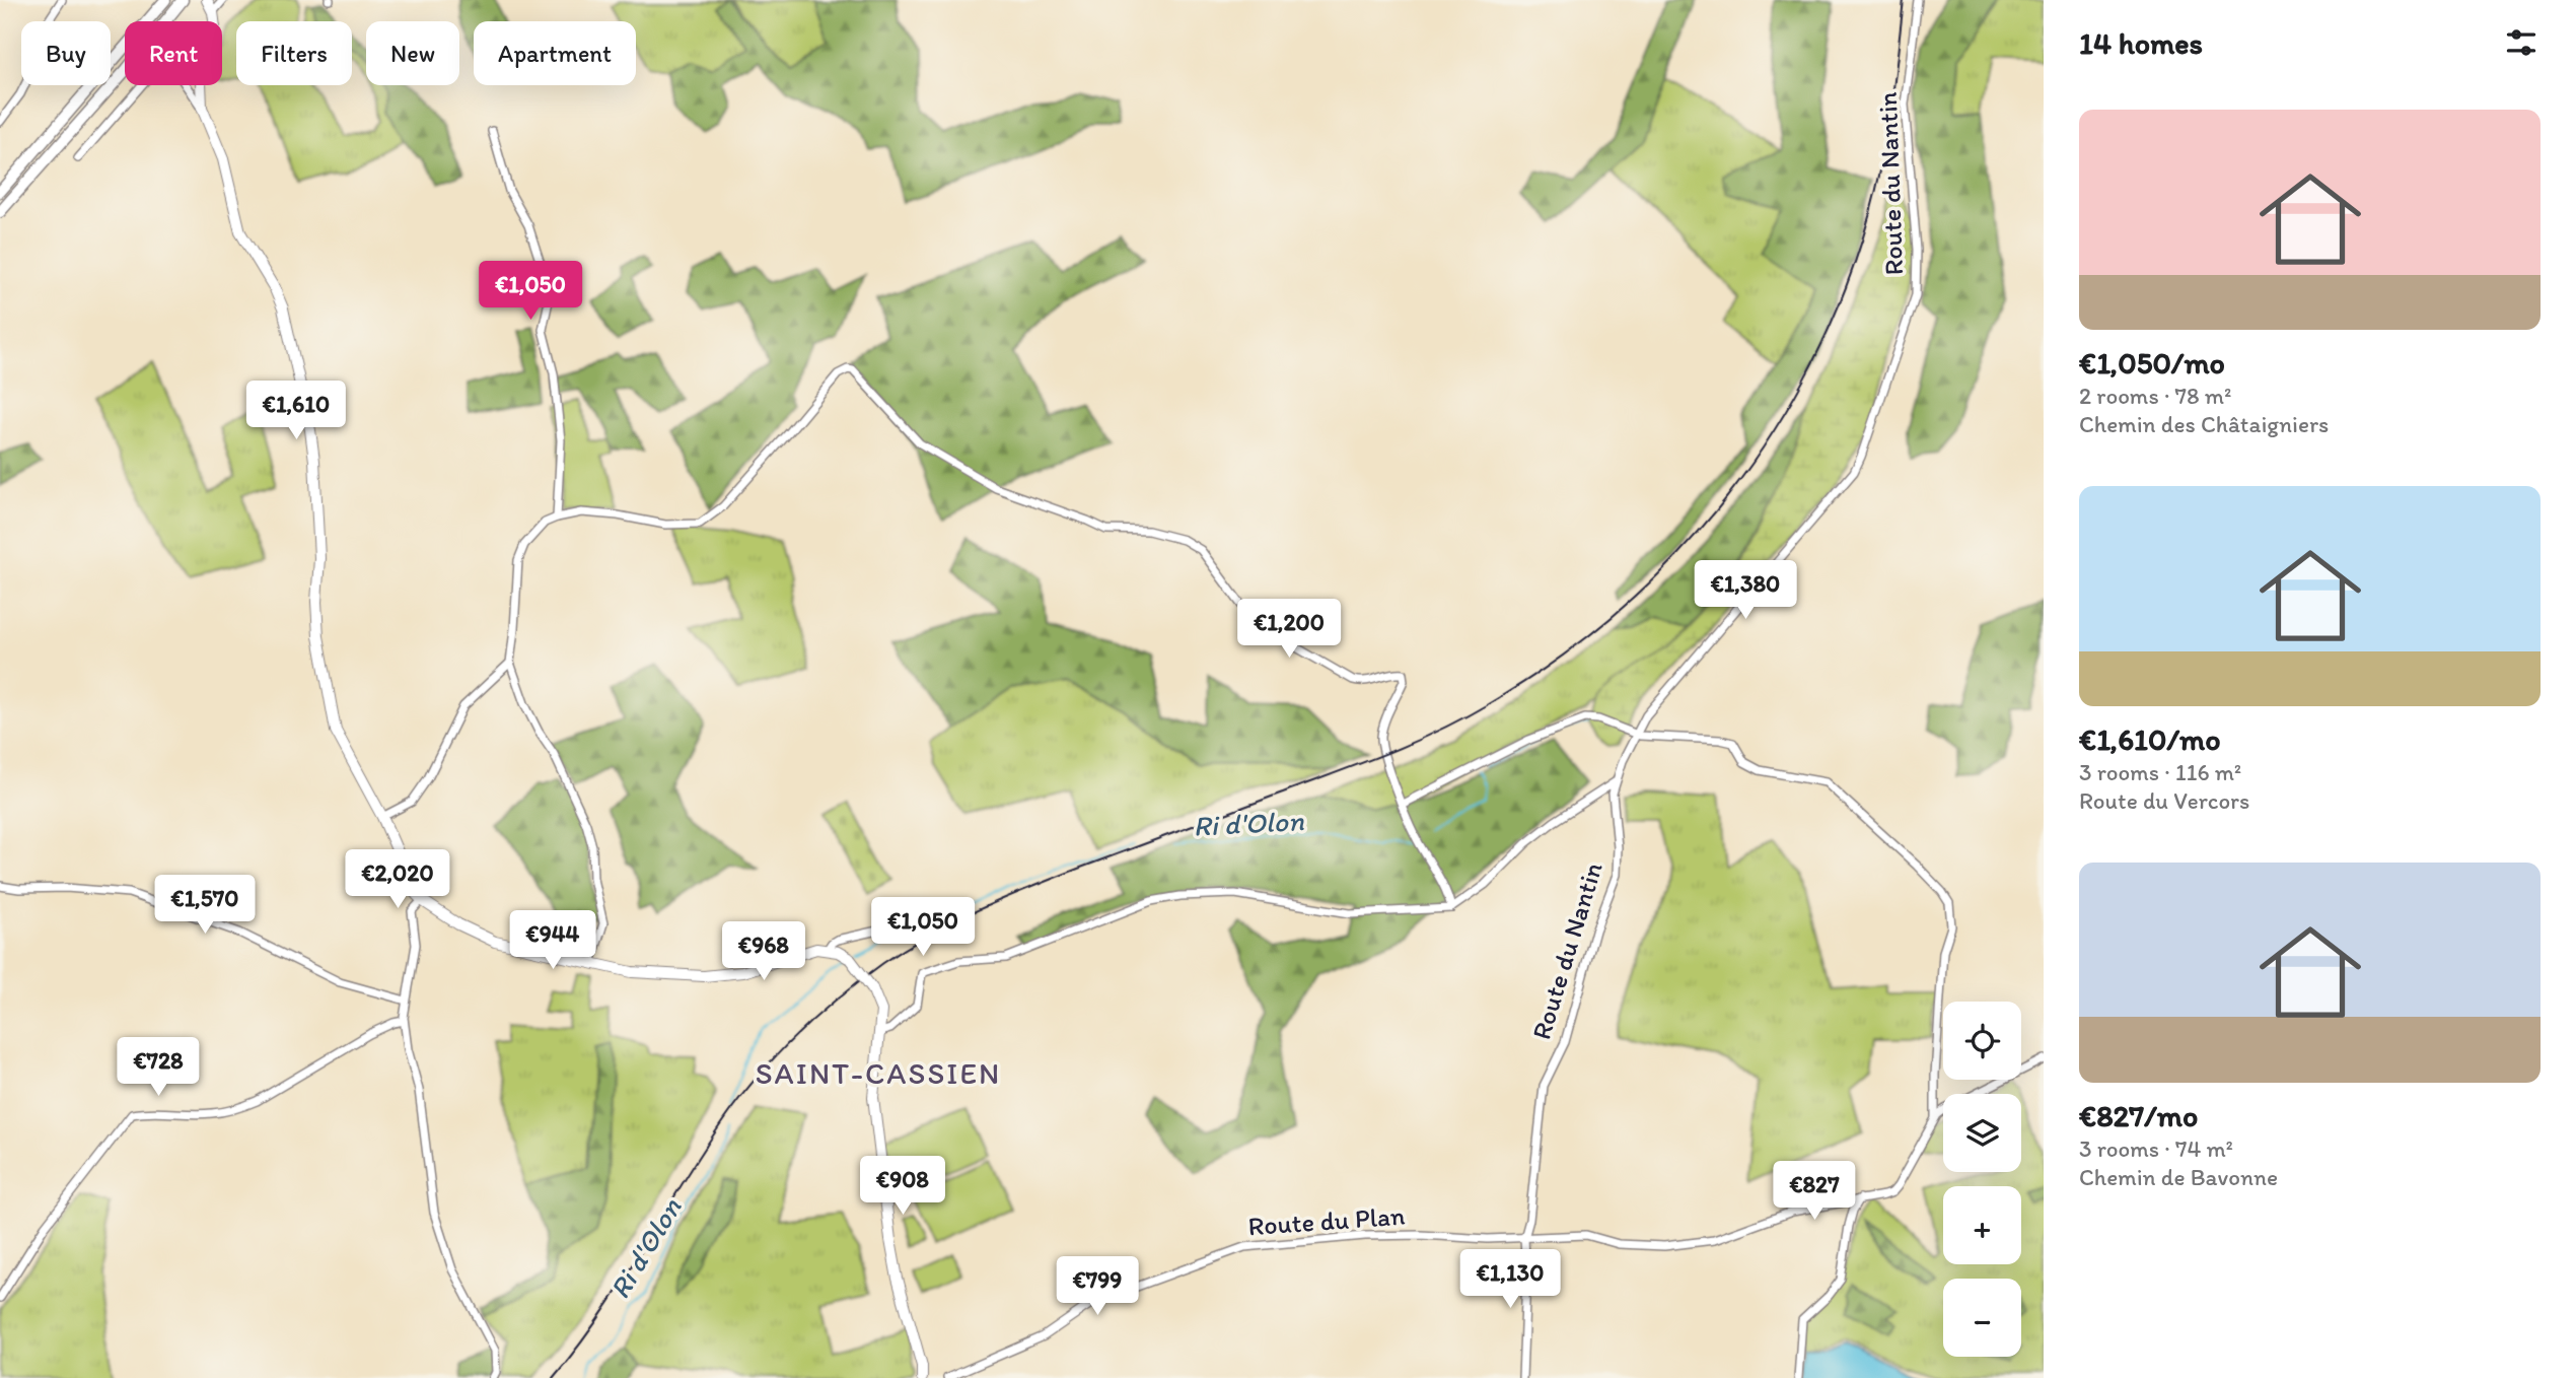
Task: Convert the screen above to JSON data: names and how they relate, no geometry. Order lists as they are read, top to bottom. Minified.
{"streets":{"street":["Route du Nantin","Route du Plan"]},"crossings":[["Route du Nantin","Route du Plan"]],"districts":["SAINT-CASSIEN"],"water":["Ri d'Olon"],"page":{"heading":"14 homes","chip":["Buy","Rent","Filters","New","Apartment"],"list":[{"name":"€1,050/mo","note":"2 rooms · 78 m² · Chemin des Châtaigniers"},{"name":"€1,610/mo","note":"3 rooms · 116 m² · Route du Vercors"},{"name":"€827/mo","note":"3 rooms · 74 m² · Chemin de Bavonne"}],"price":["€1,050","€1,610","€1,380","€1,200","€2,020","€1,570","€1,050","€944","€968","€728","€908","€827","€1,130","€799"],"map_buttons":["+","−"]}}
